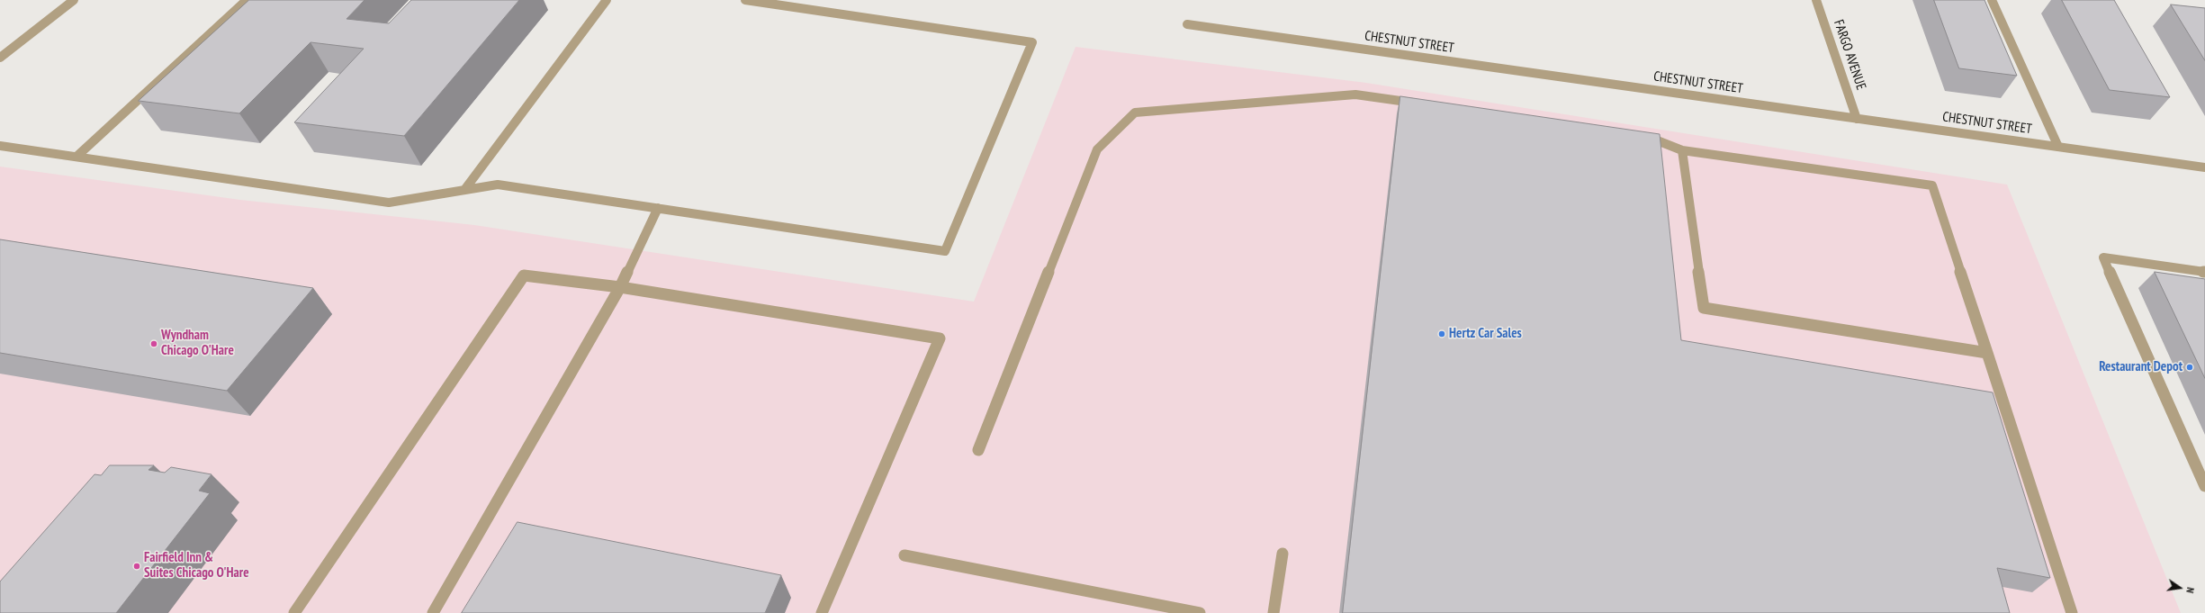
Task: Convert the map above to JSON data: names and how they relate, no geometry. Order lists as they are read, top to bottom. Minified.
{"streets":{"street":["CHESTNUT STREET","FARGO AVENUE"]},"crossings":[["CHESTNUT STREET","FARGO AVENUE"]],"places":["Hertz Car Sales","Wyndham Chicago O'Hare","Restaurant Depot","Fairfield Inn & Suites Chicago O'Hare"],"north":"right"}
